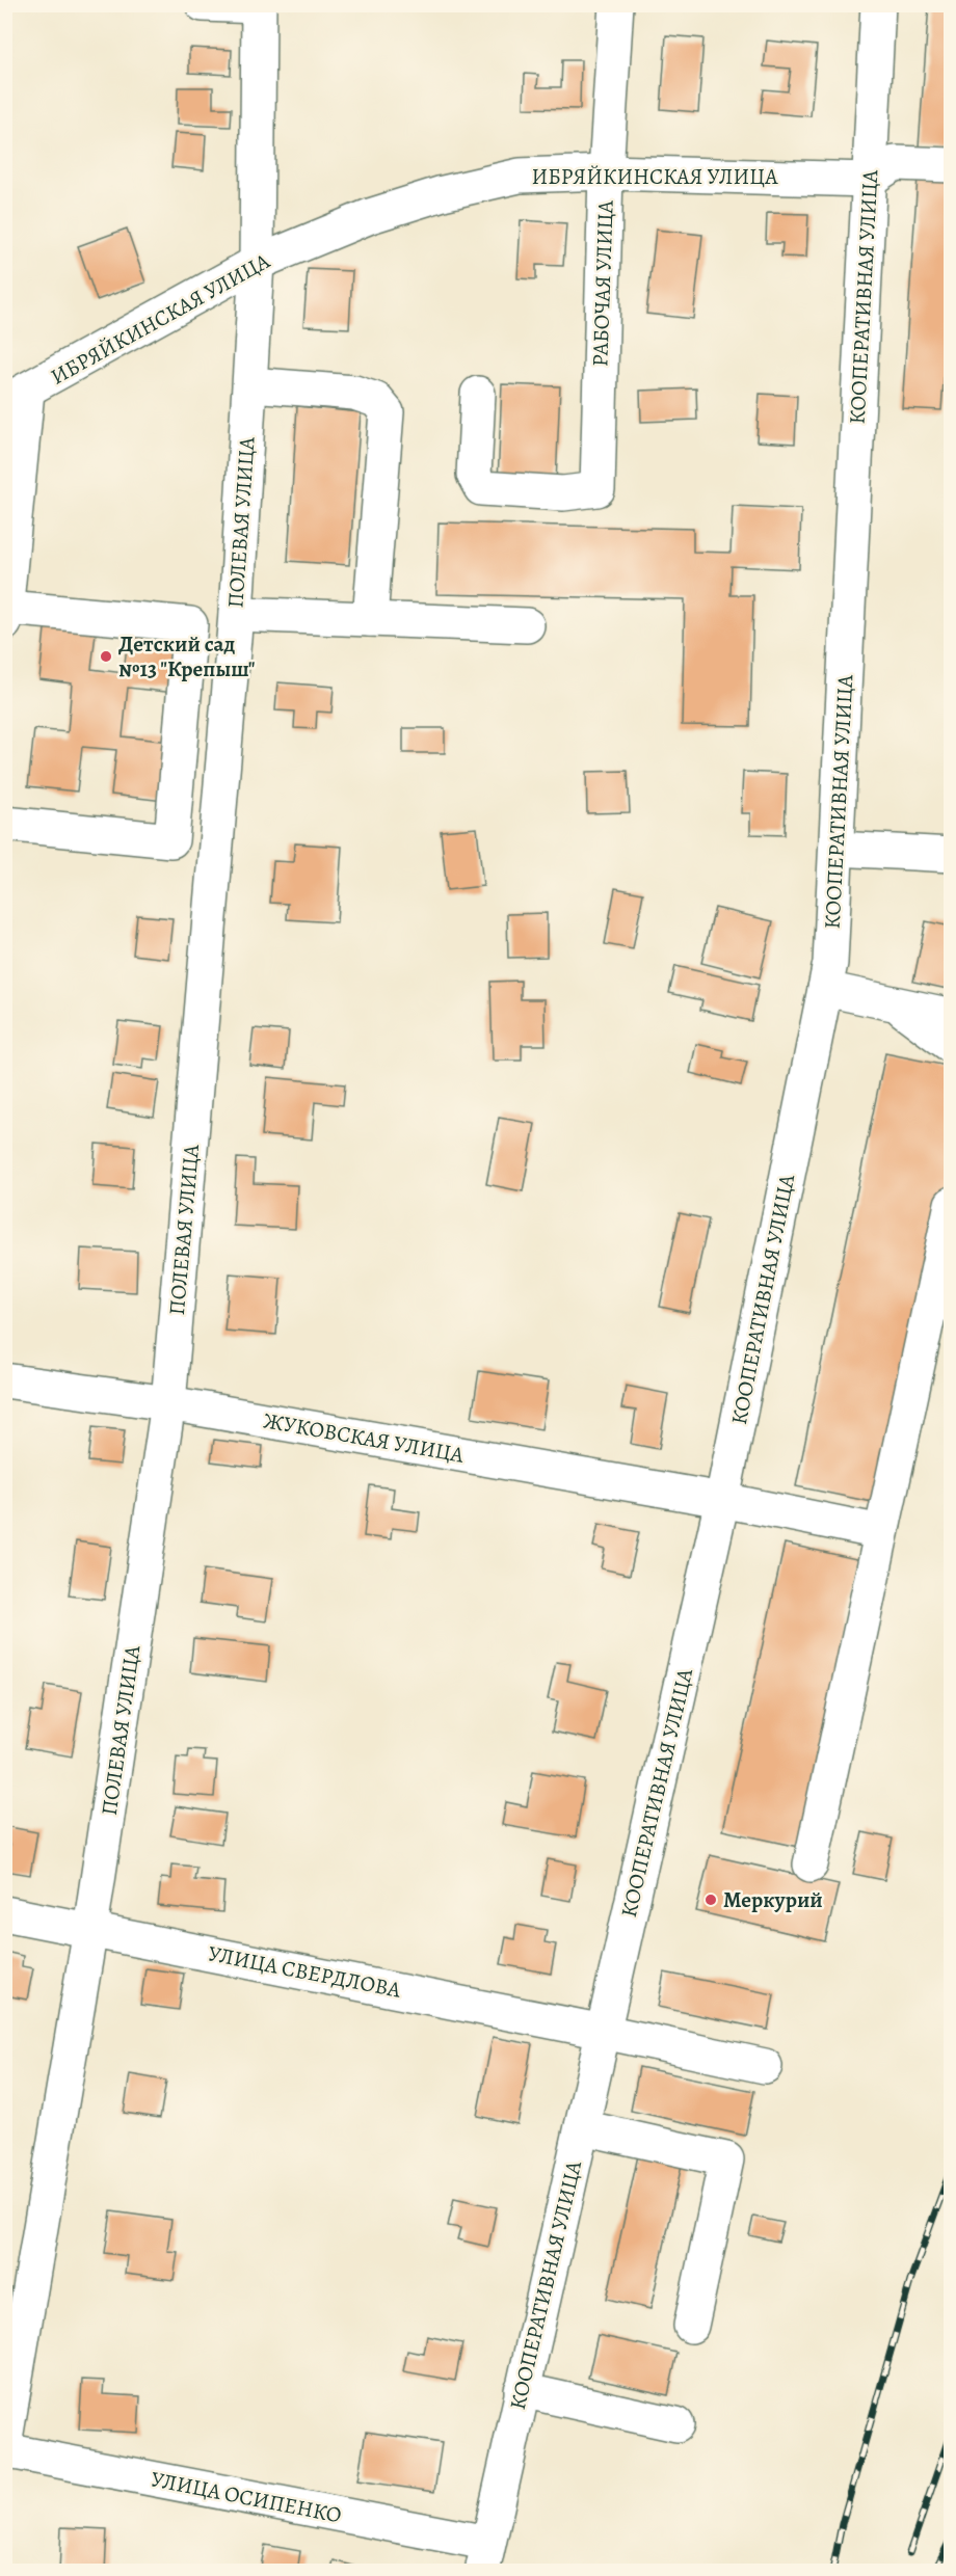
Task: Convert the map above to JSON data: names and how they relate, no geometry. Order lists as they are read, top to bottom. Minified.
{"streets":{"street":["ИБРЯЙКИНСКАЯ УЛИЦА","РАБОЧАЯ УЛИЦА","КООПЕРАТИВНАЯ УЛИЦА","ПОЛЕВАЯ УЛИЦА","ЖУКОВСКАЯ УЛИЦА","УЛИЦА СВЕРДЛОВА","УЛИЦА ОСИПЕНКО"]},"crossings":[["ИБРЯЙКИНСКАЯ УЛИЦА","РАБОЧАЯ УЛИЦА"],["ИБРЯЙКИНСКАЯ УЛИЦА","КООПЕРАТИВНАЯ УЛИЦА"],["ИБРЯЙКИНСКАЯ УЛИЦА","ПОЛЕВАЯ УЛИЦА"],["КООПЕРАТИВНАЯ УЛИЦА","ЖУКОВСКАЯ УЛИЦА"],["КООПЕРАТИВНАЯ УЛИЦА","УЛИЦА СВЕРДЛОВА"],["КООПЕРАТИВНАЯ УЛИЦА","УЛИЦА ОСИПЕНКО"],["ПОЛЕВАЯ УЛИЦА","ЖУКОВСКАЯ УЛИЦА"],["ПОЛЕВАЯ УЛИЦА","УЛИЦА СВЕРДЛОВА"]],"places":["Детский сад №13 \"Крепыш\"","Меркурий"]}
